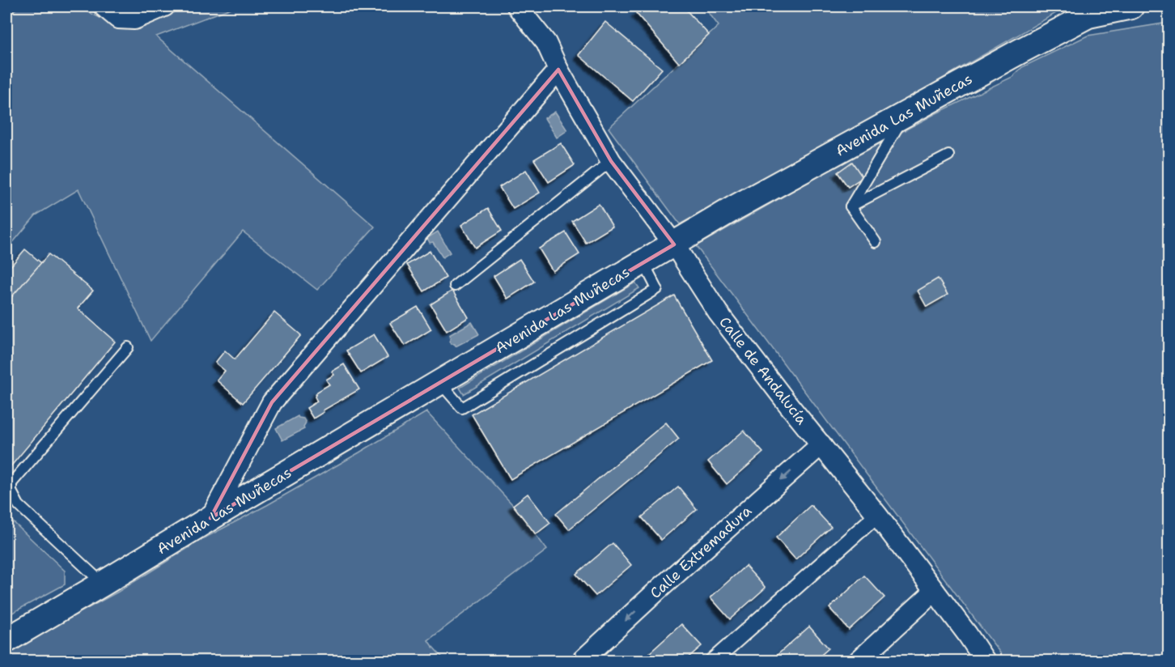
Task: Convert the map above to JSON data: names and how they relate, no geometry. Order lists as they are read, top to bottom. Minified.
{"streets":{"street":["Avenida Las Muñecas","Calle de Andalucía","Calle Extremadura"]},"crossings":[["Avenida Las Muñecas","Calle de Andalucía"],["Calle de Andalucía","Calle Extremadura"]]}
